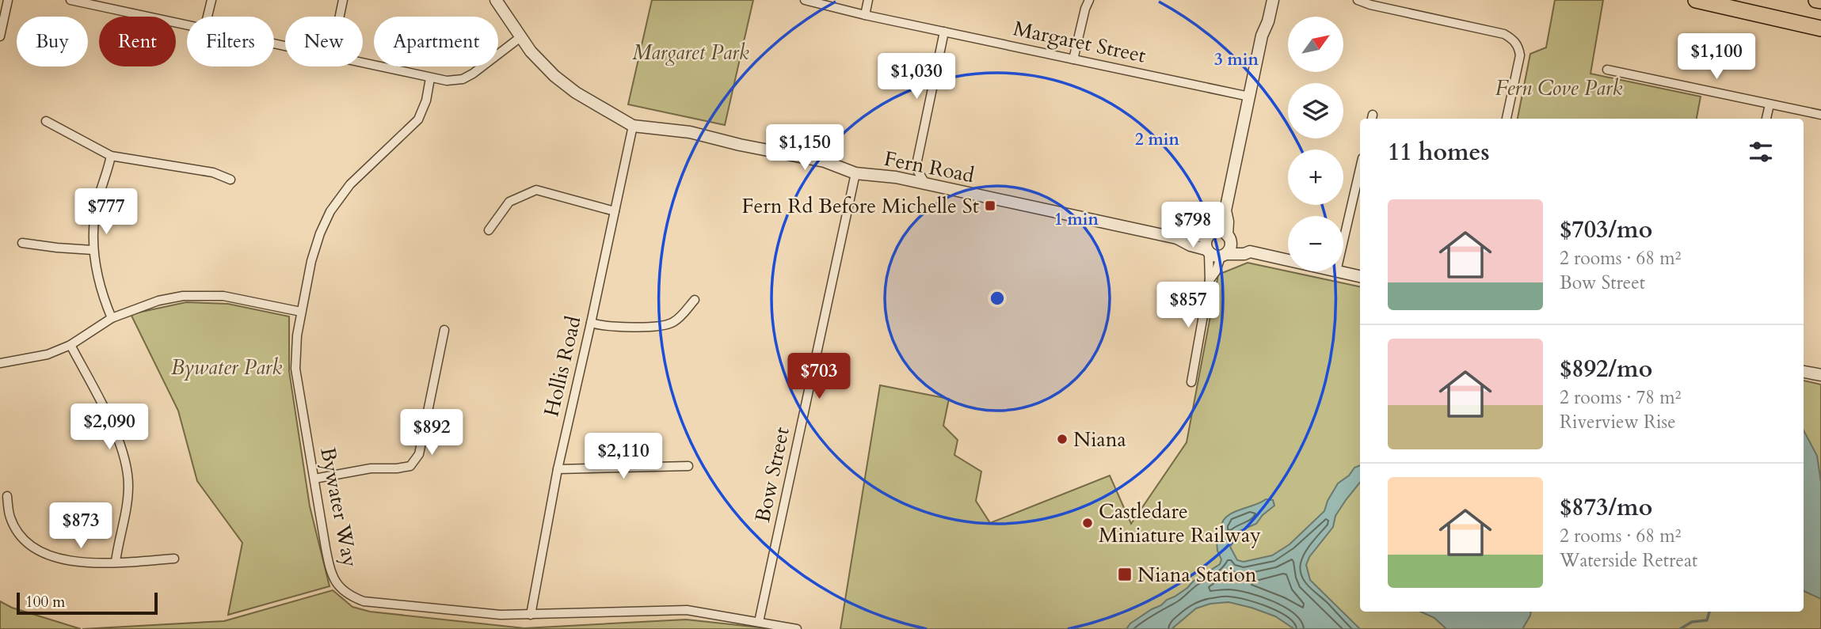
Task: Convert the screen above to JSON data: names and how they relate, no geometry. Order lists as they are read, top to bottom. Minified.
{"streets":{"street":["Margaret Street","Fern Road","Hollis Road","Bow Street","Bywater Way"]},"crossings":[["Fern Road","Hollis Road"],["Fern Road","Bow Street"],["Hollis Road","Bywater Way"],["Bow Street","Bywater Way"]],"parks":["Margaret Park","Fern Cove Park","Bywater Park"],"places":{"transit":["Fern Rd Before Michelle St","Niana Station"],"other":["Niana","Castledare Miniature Railway"]},"scale_bar":"100 m","north":"top right","page":{"map_buttons":["+","−"],"chip":["Buy","Rent","Filters","New","Apartment"],"price":["$1,100","$1,030","$1,150","$777","$798","$857","$703","$2,090","$892","$2,110","$873"],"heading":"11 homes","list":[{"name":"$703/mo","note":"2 rooms · 68 m² · Bow Street"},{"name":"$892/mo","note":"2 rooms · 78 m² · Riverview Rise"},{"name":"$873/mo","note":"2 rooms · 68 m² · Waterside Retreat"}],"scale":"100 m"},"rings":["3 min","2 min","1 min"]}
